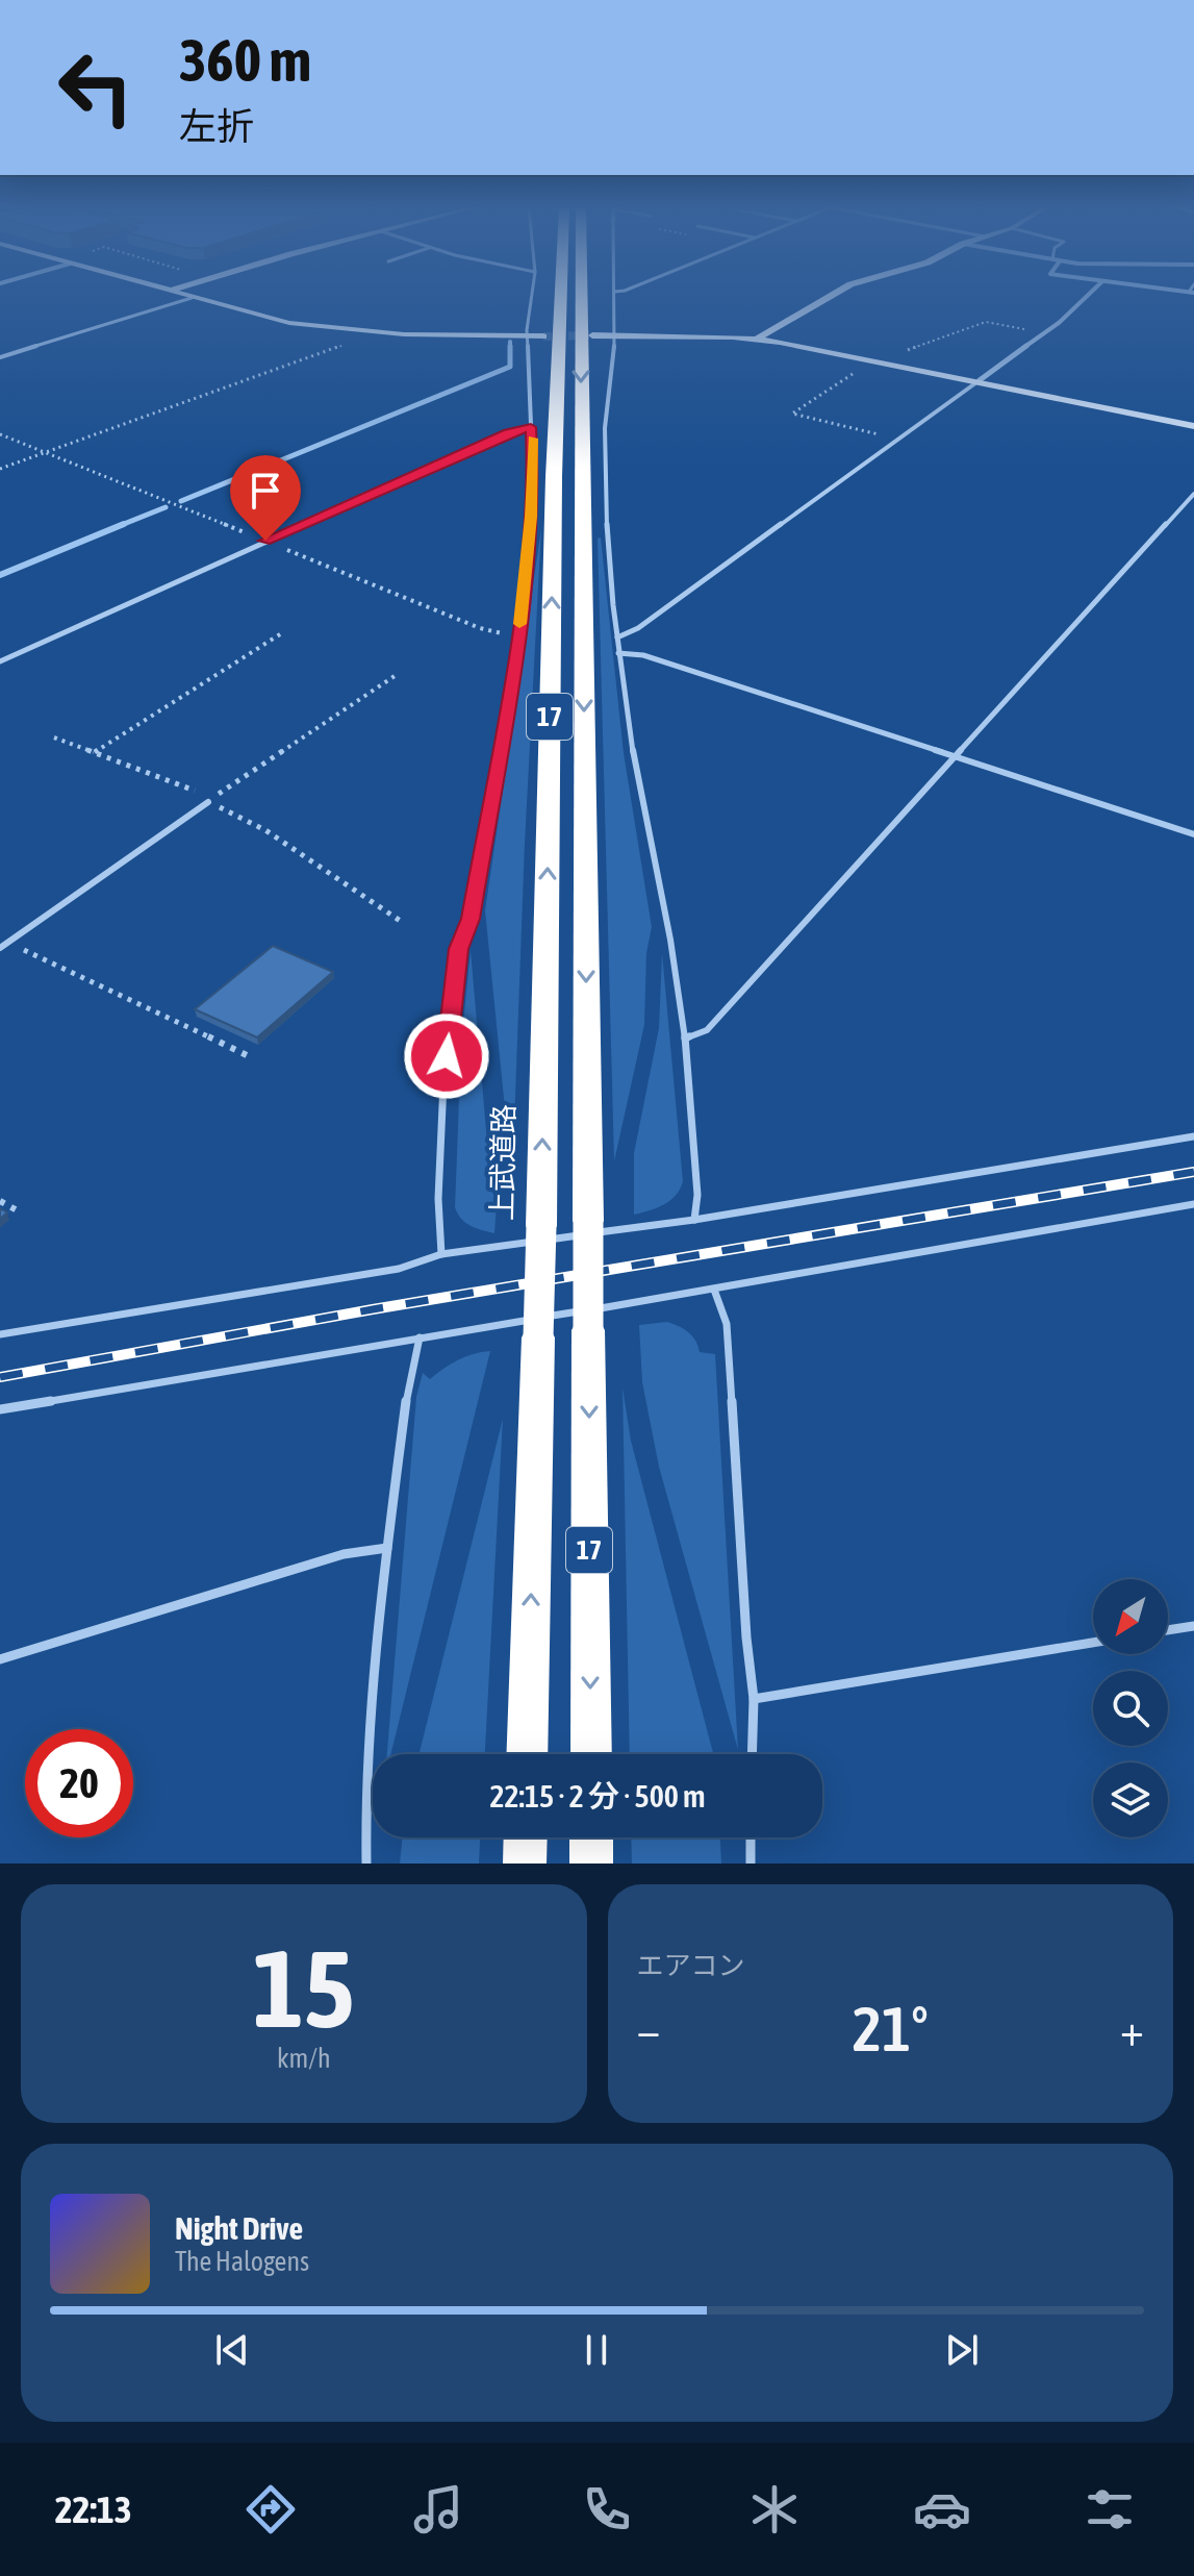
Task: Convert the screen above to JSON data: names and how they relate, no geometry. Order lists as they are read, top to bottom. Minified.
{"streets":{"highway":["17","上武道路"]},"north":"bottom left","page":{"turn":["360 m","左折"],"limit":"20","trip":"22:15 · 2 分 · 500 m","tile":[["15","km/h"],"エアコン"],"heat":["−","21°","+"],"song":["Night Drive","The Halogens"],"tabs":"22:13"}}
